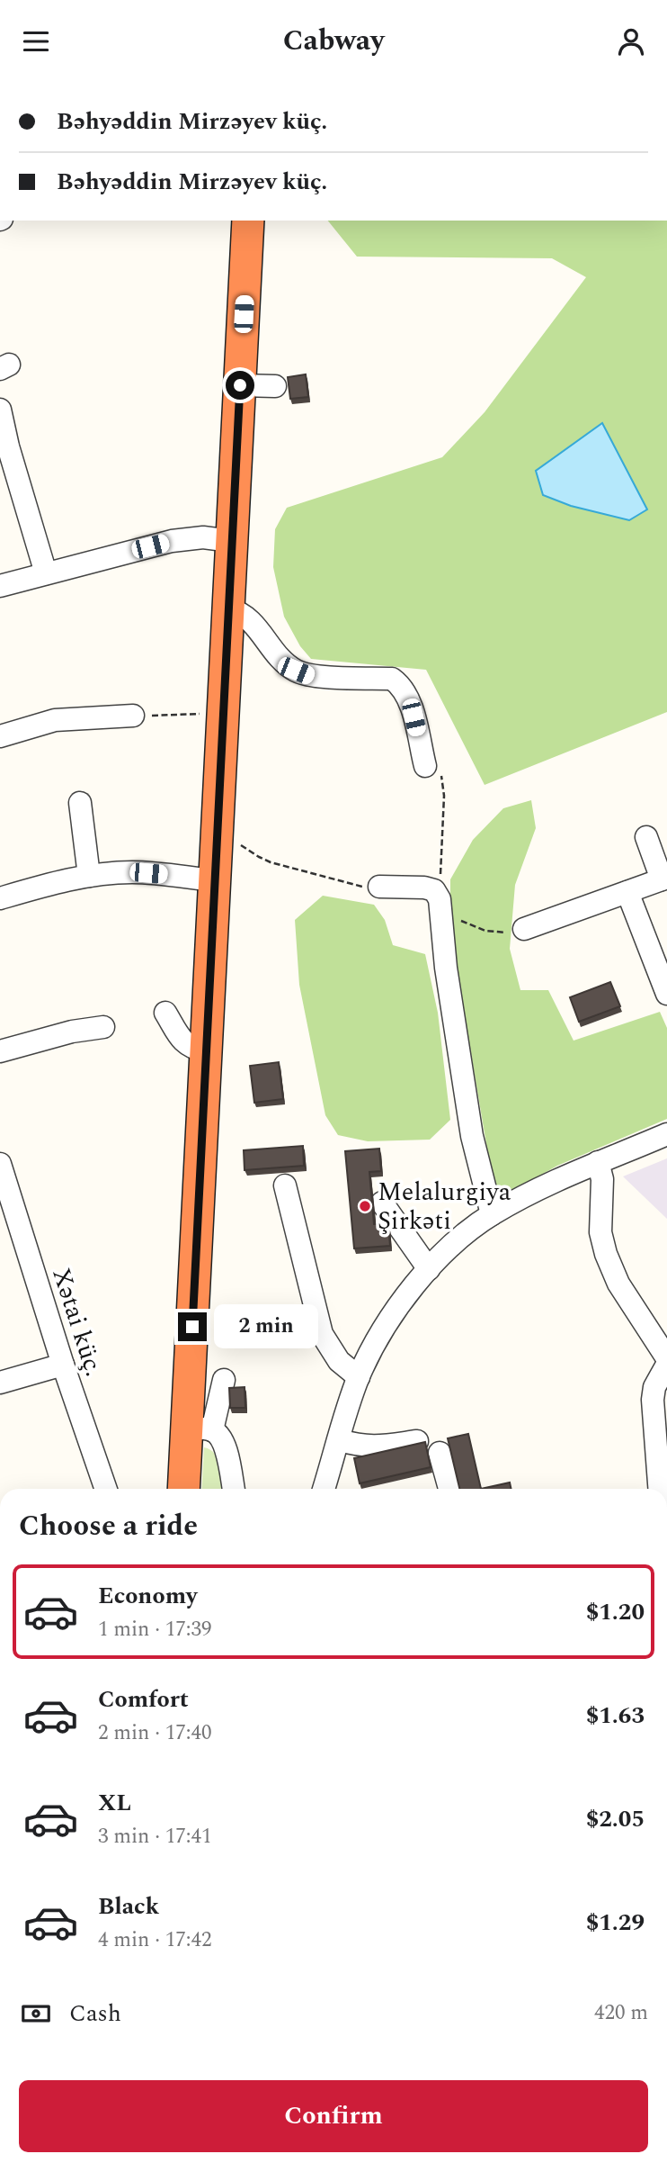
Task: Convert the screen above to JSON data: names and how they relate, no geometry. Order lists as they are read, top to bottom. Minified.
{"streets":{"street":["Xətai küç."]},"places":["Melalurgiya Şirkəti"],"page":{"header":"Cabway","banner":["Bəhyəddin Mirzəyev küç.","Bəhyəddin Mirzəyev küç."],"bubble":"2 min","heading":"Choose a ride","list":[{"name":"Economy","note":"1 min · 17:39","value":"$1.20"},{"name":"Comfort","note":"2 min · 17:40","value":"$1.63"},{"name":"XL","note":"3 min · 17:41","value":"$2.05"},{"name":"Black","note":"4 min · 17:42","value":"$1.29"}],"pay":["Cash","420 m"],"buttons":"Confirm"}}
